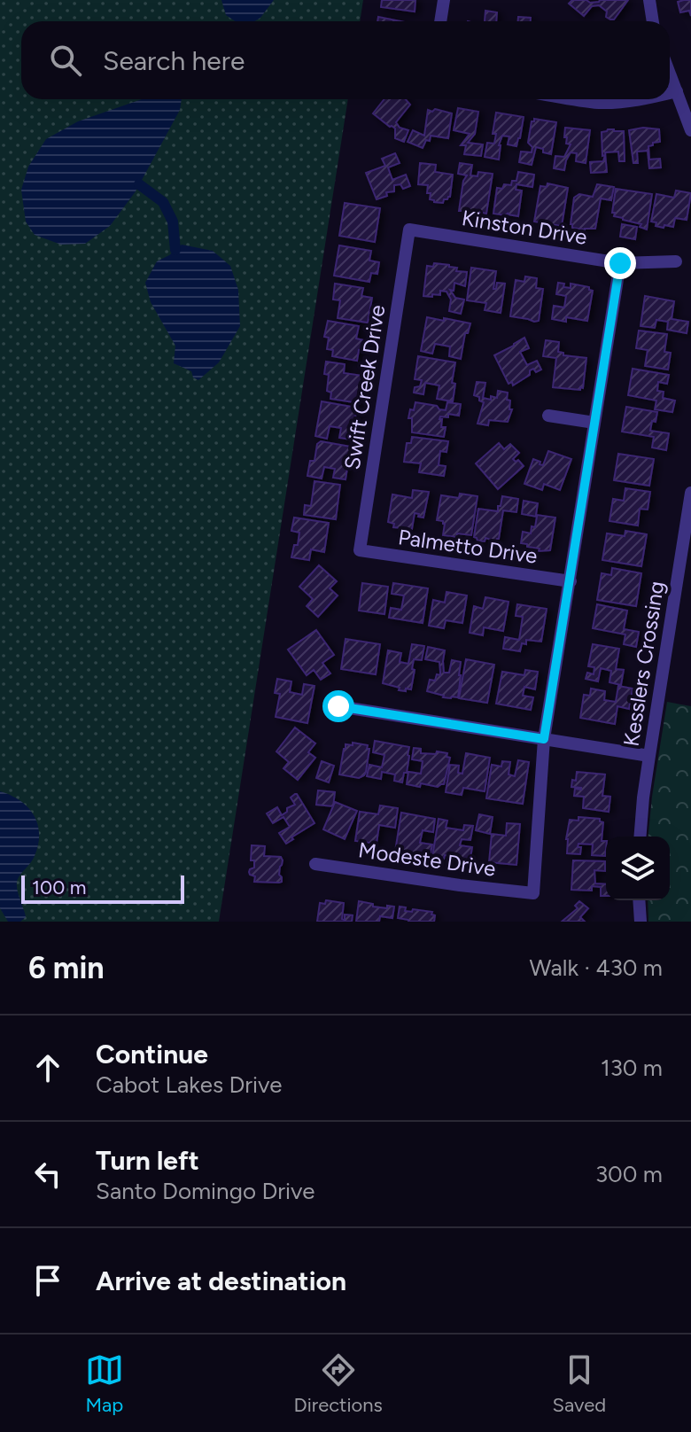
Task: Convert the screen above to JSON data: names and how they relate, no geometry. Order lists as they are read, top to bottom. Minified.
{"streets":{"street":["Kinston Drive","Swift Creek Drive","Palmetto Drive","Kesslers Crossing","Modeste Drive"]},"crossings":[["Kinston Drive","Swift Creek Drive"],["Swift Creek Drive","Palmetto Drive"]],"scale_bar":"100 m","page":{"search":"Search here","scale":"100 m","heading":["6 min","Walk · 430 m"],"list":[["Continue","Cabot Lakes Drive","130 m"],["Turn left","Santo Domingo Drive","300 m"],"Arrive at destination"],"nav":["Map","Directions","Saved"]}}
